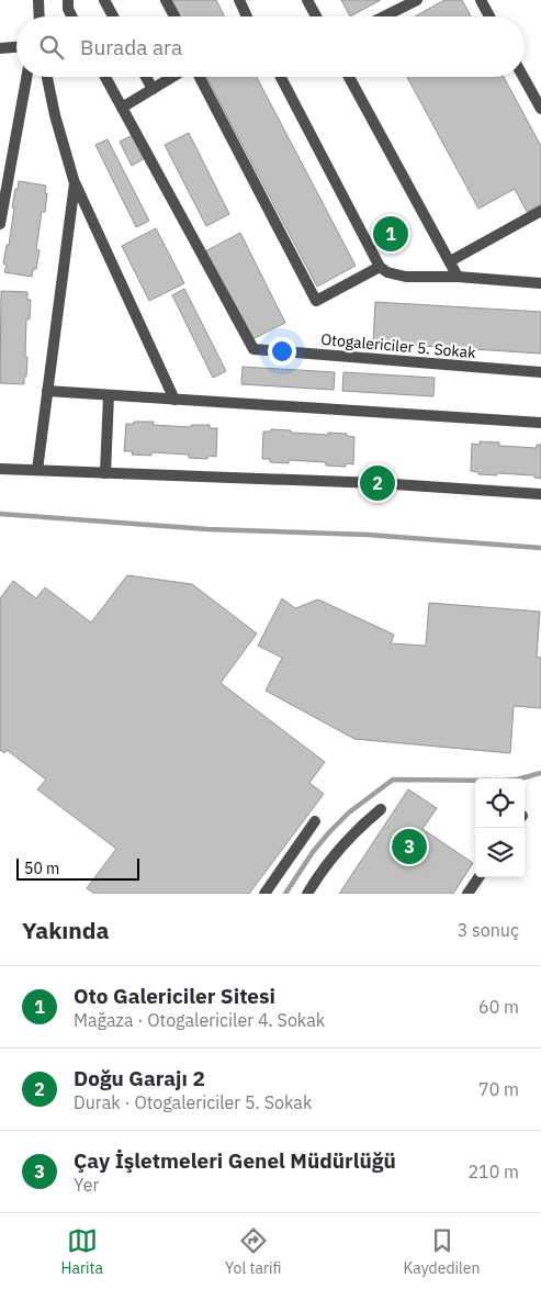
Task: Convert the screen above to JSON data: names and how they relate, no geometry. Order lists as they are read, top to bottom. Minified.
{"streets":{"street":["Otogalericiler 5. Sokak"]},"scale_bar":"50 m","page":{"search":"Burada ara","pins":["1","2","3"],"scale":"50 m","heading":["Yakında","3 sonuç"],"list":[{"mark":"1","name":"Oto Galericiler Sitesi","note":"Mağaza · Otogalericiler 4. Sokak","value":"60 m"},{"mark":"2","name":"Doğu Garajı 2","note":"Durak · Otogalericiler 5. Sokak","value":"70 m"},{"mark":"3","name":"Çay İşletmeleri Genel Müdürlüğü","note":"Yer","value":"210 m"}],"nav":["Harita","Yol tarifi","Kaydedilen"]}}
